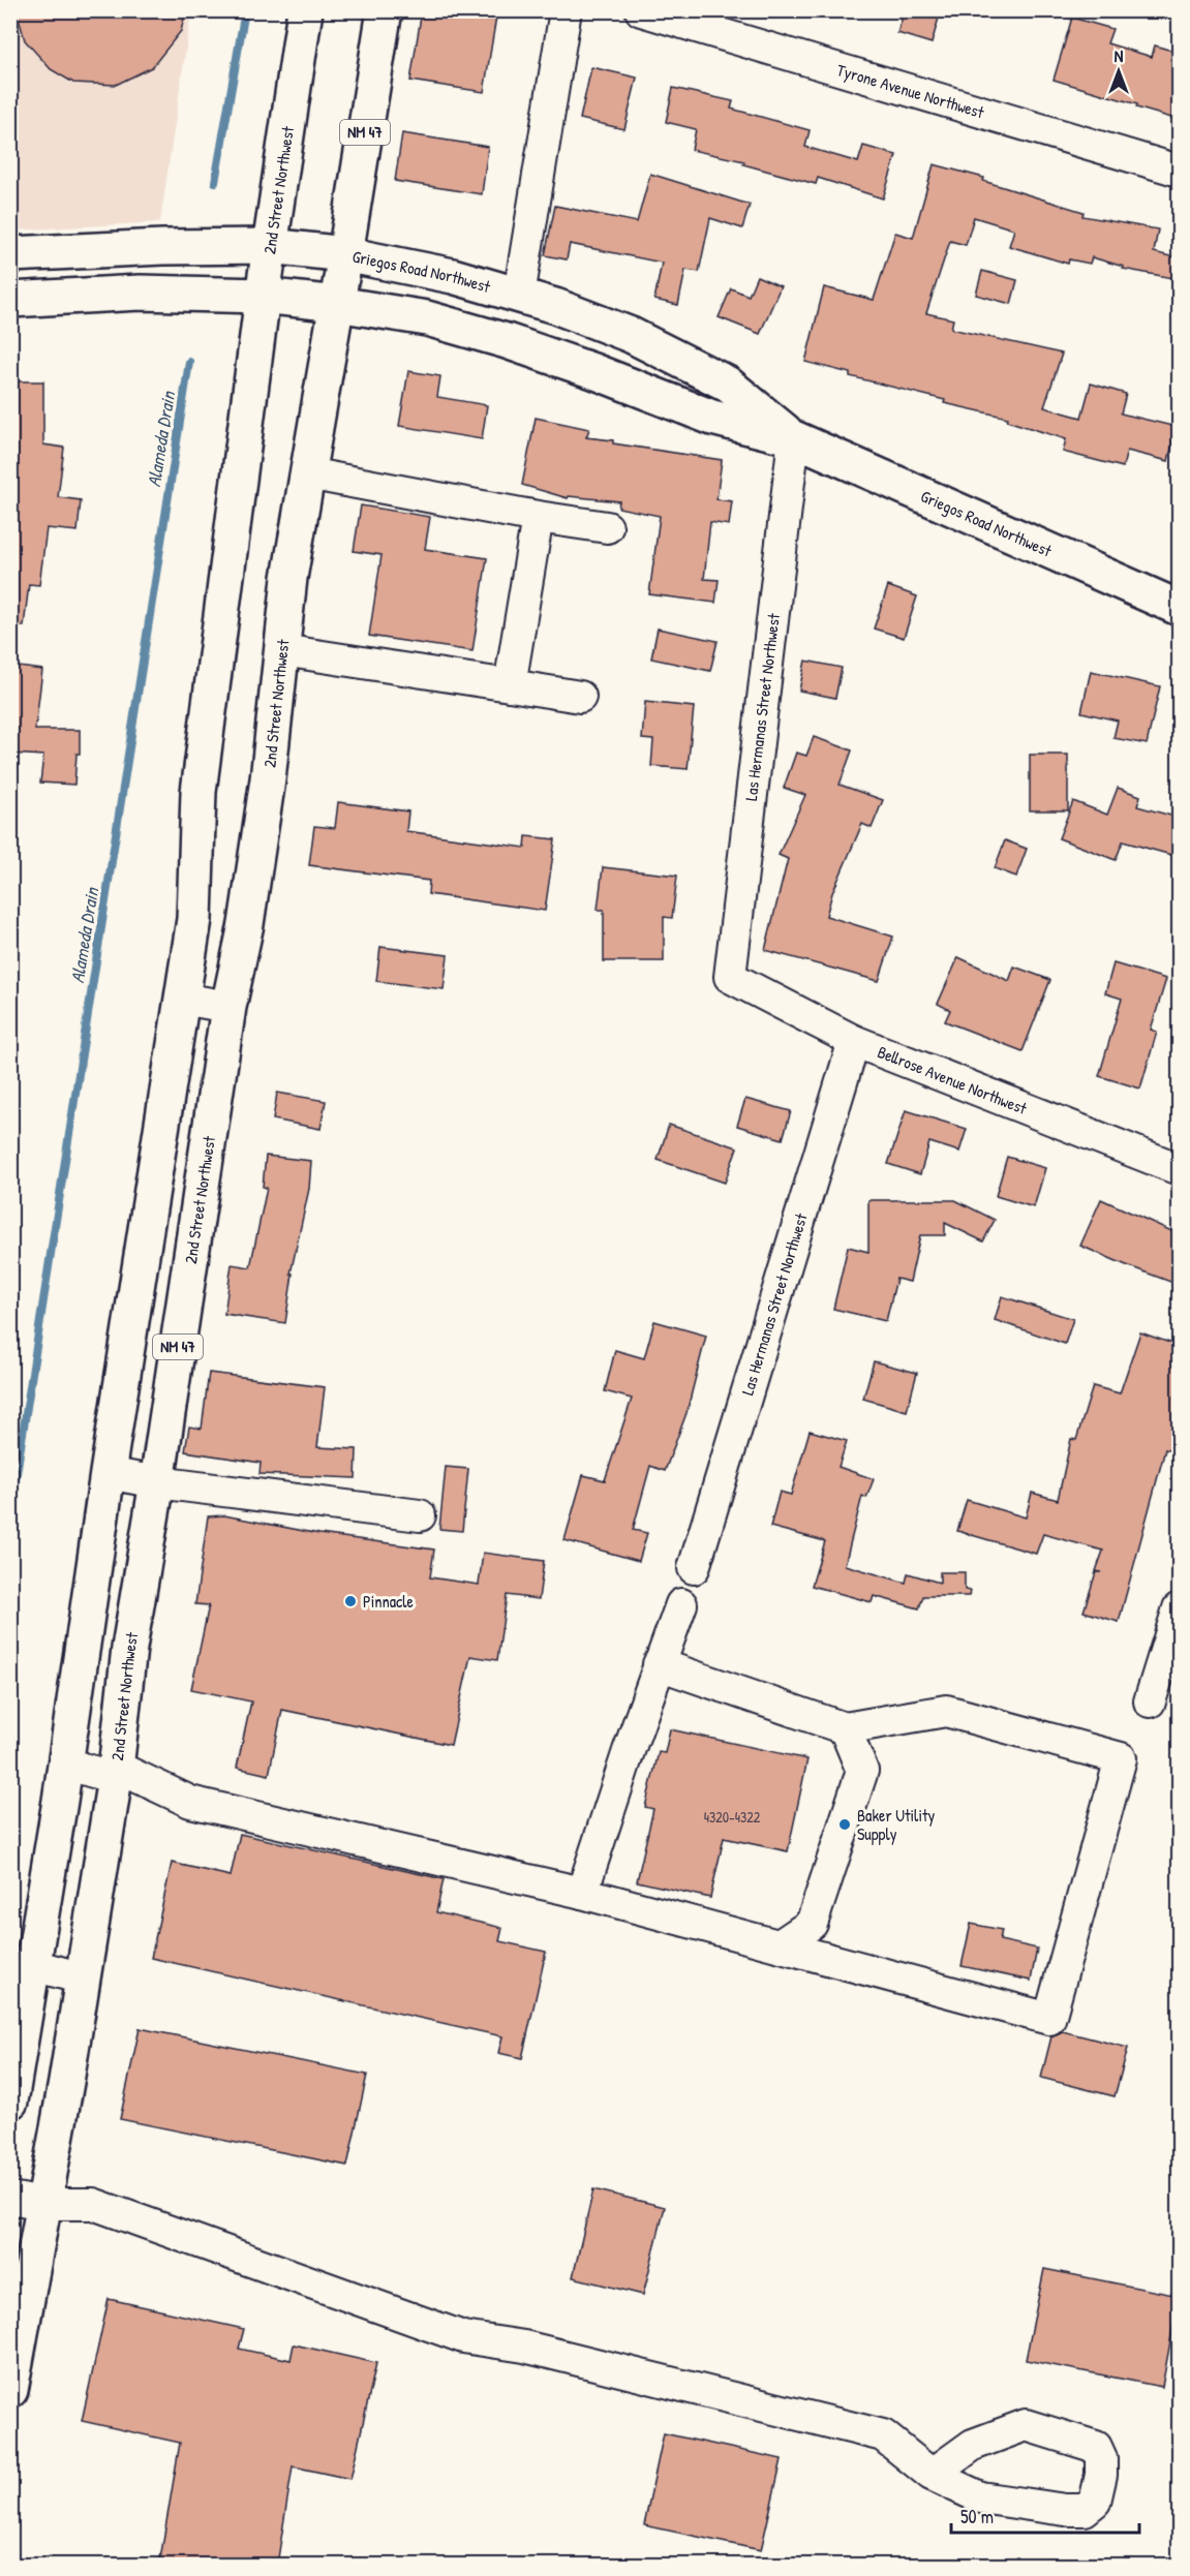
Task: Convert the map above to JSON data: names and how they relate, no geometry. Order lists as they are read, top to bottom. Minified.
{"streets":{"main road":["NM 47","2nd Street Northwest","Griegos Road Northwest"],"street":["Tyrone Avenue Northwest","Las Hermanas Street Northwest","Bellrose Avenue Northwest"]},"crossings":[["2nd Street Northwest","Griegos Road Northwest"],["Griegos Road Northwest","Las Hermanas Street Northwest"],["Las Hermanas Street Northwest","Bellrose Avenue Northwest"]],"water":["Alameda Drain"],"places":["Pinnacle","Baker Utility Supply"],"house_numbers":["4320-4322"],"scale_bar":"50 m","north":"top"}
